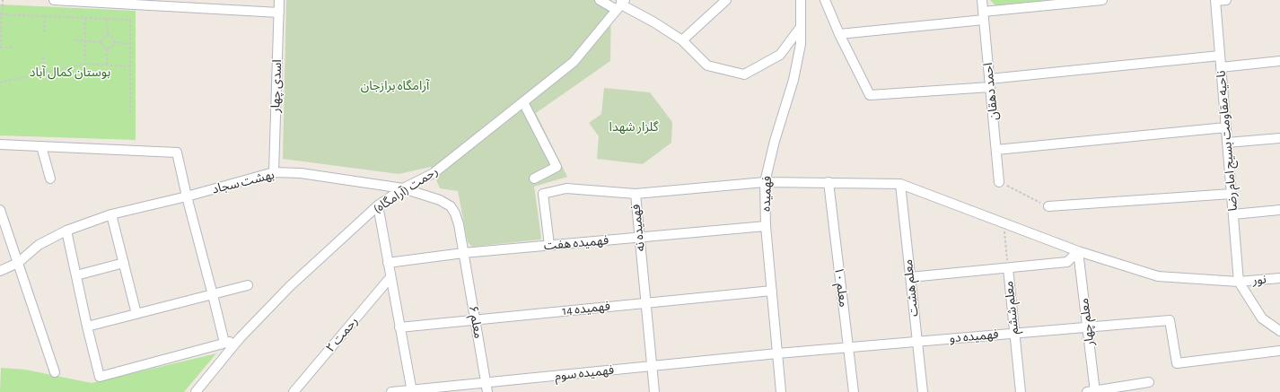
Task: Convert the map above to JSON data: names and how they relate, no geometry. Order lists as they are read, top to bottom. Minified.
{"streets":{"street":["اسدی چهار","احمد دهقان","ناحیه مقاومت بسیج امام رضا","بهشت سجاد","رحمت (آرامگاه)","فهمیده","فهمیده نه","فهمیده هفت","نور","معلم ۱۰","معلم هشت","معلم ششم","فهمیده 14","معلم ۶","معلم چهار","رحمت ۲","فهمیده دو","فهمیده سوم"]},"crossings":[["اسدی چهار","بهشت سجاد"],["ناحیه مقاومت بسیج امام رضا","نور"],["بهشت سجاد","رحمت (آرامگاه)"],["بهشت سجاد","فهمیده هفت"],["بهشت سجاد","معلم ۶"],["فهمیده","فهمیده نه"],["فهمیده","فهمیده هفت"],["فهمیده","فهمیده 14"],["فهمیده","فهمیده دو"],["فهمیده","فهمیده سوم"],["فهمیده نه","فهمیده هفت"],["فهمیده نه","نور"],["فهمیده نه","معلم ۱۰"],["فهمیده نه","معلم هشت"],["فهمیده نه","معلم ششم"],["فهمیده نه","فهمیده 14"],["فهمیده نه","فهمیده سوم"],["فهمیده هفت","معلم ۶"],["نور","معلم ششم"],["نور","معلم چهار"],["معلم ۱۰","فهمیده دو"],["معلم هشت","فهمیده دو"],["معلم ششم","فهمیده دو"],["فهمیده 14","معلم ۶"],["معلم ۶","فهمیده سوم"],["معلم چهار","فهمیده دو"],["فهمیده دو","فهمیده سوم"]],"parks":["بوستان کمال آباد","آرامگاه برازجان","گلزار شهدا"]}
